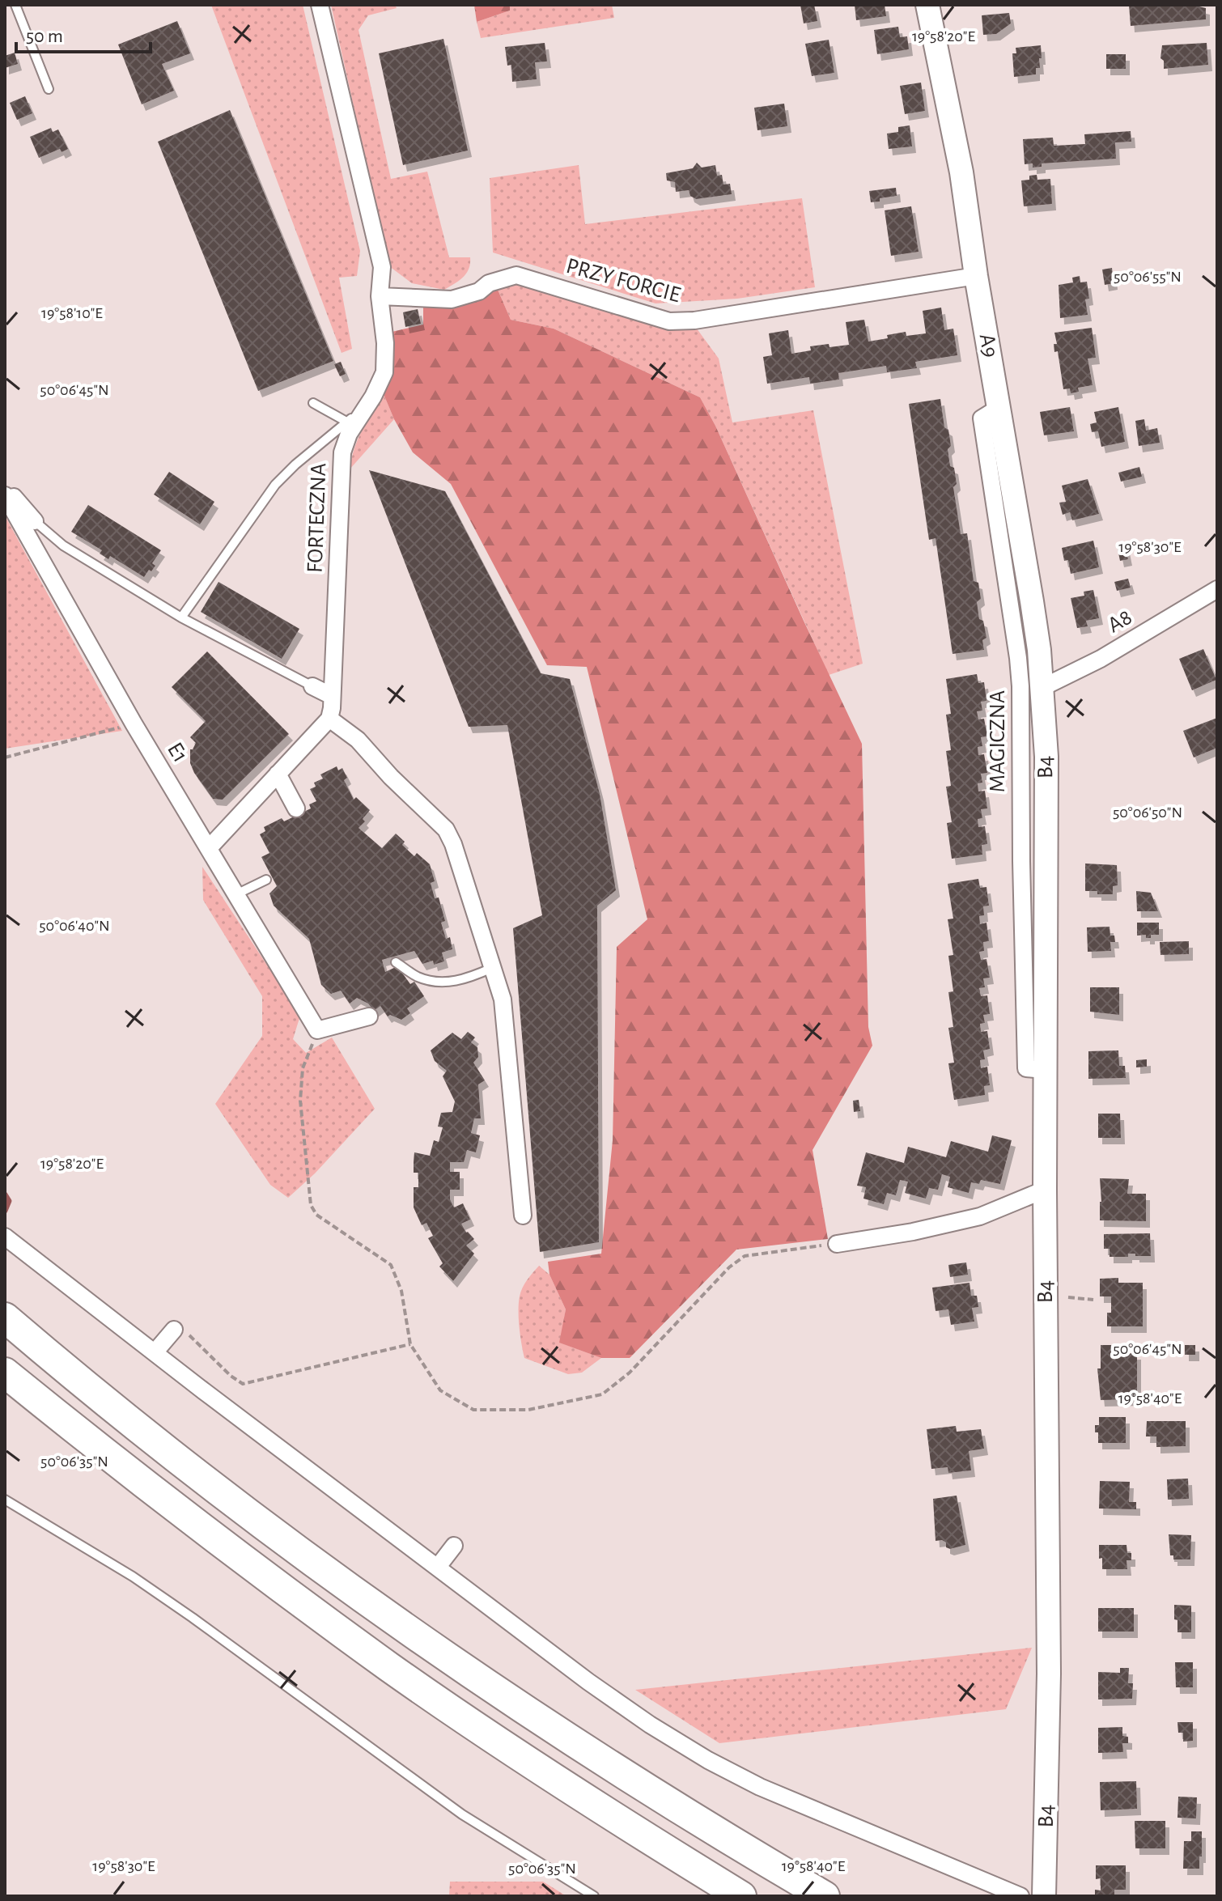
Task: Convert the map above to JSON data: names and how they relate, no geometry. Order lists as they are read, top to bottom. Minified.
{"streets":{"street":["PRZY FORCIE","A9","FORTECZNA","A8","MAGICZNA","E1","B4"]},"crossings":[["PRZY FORCIE","A9"],["PRZY FORCIE","FORTECZNA"],["A9","A8"],["A9","MAGICZNA"],["A9","B4"],["A8","B4"],["MAGICZNA","B4"]],"scale_bar":"50 m","coordinates":["19°58'20\"E","50°06'55\"N","19°58'10\"E","50°06'45\"N","19°58'30\"E","50°06'50\"N","50°06'40\"N","19°58'40\"E","50°06'35\"N"]}
